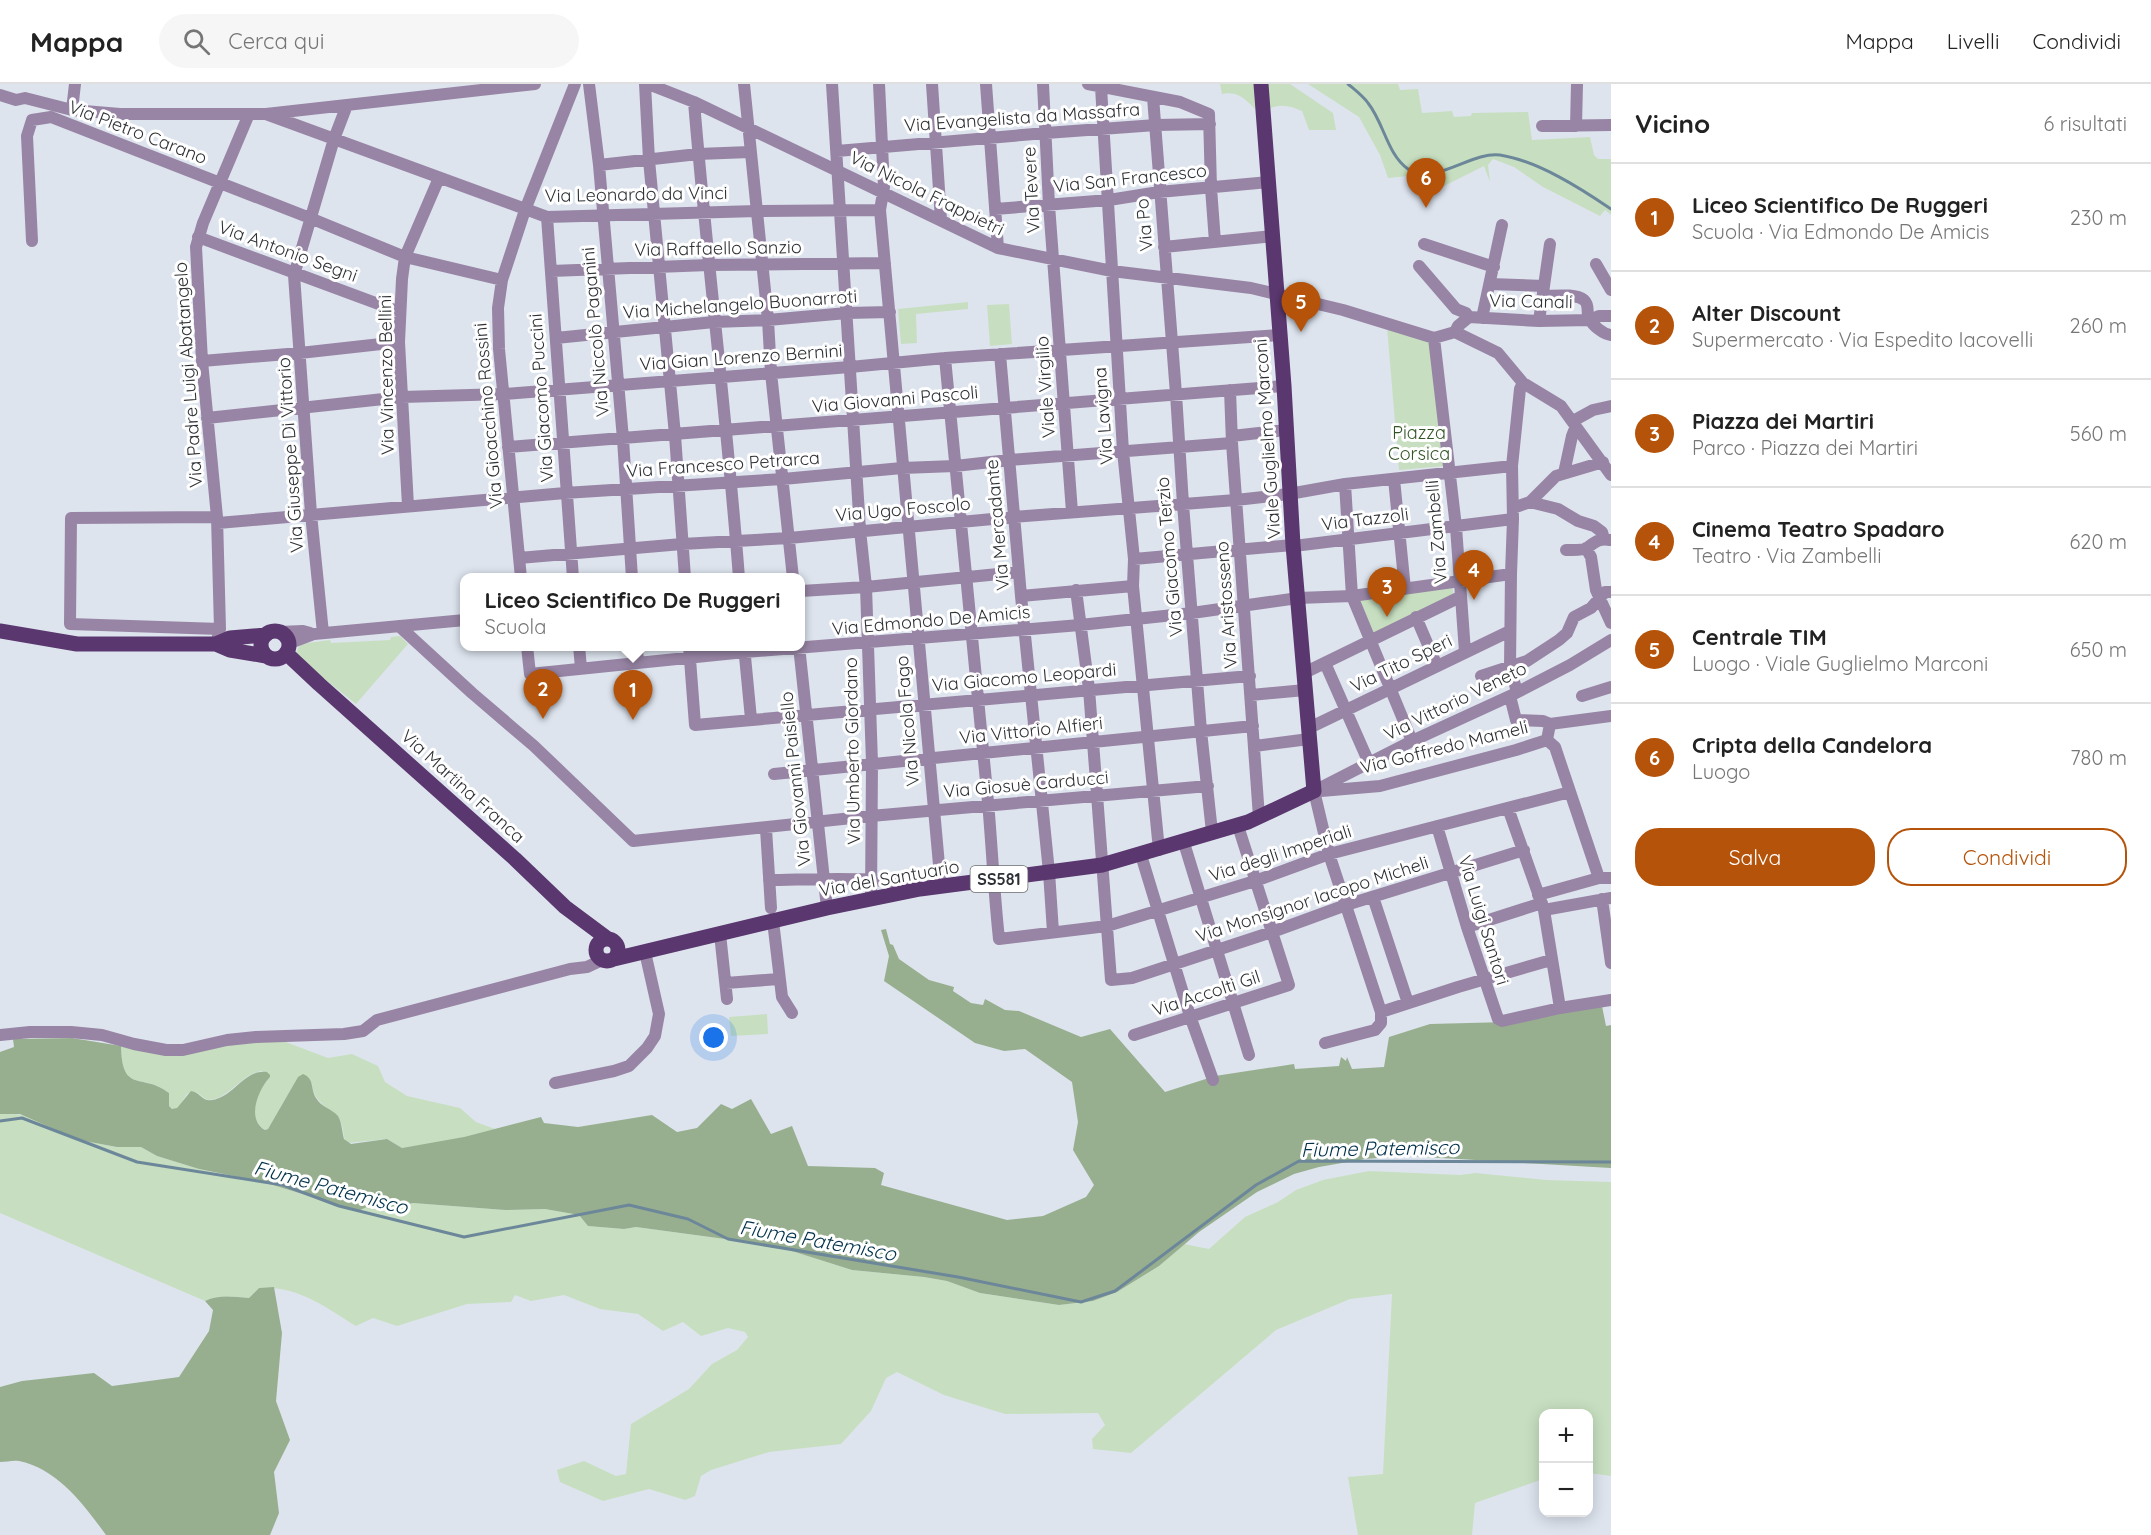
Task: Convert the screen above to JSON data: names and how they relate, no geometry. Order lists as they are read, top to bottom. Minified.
{"streets":{"main road":["Viale Guglielmo Marconi","Via Martina Franca","Via del Santuario","SS581"],"street":["Via Evangelista da Massafra","Via Pietro Carano","Via San Francesco","Via Tevere","Via Nicola Frappietri","Via Leonardo da Vinci","Via Po","Via Raffaello Sanzio","Via Antonio Segni","Via Canali","Via Michelangelo Buonarroti","Via Niccolò Paganini","Via Gian Lorenzo Bernini","Via Padre Luigi Abatangelo","Via Vincenzo Bellini","Viale Virgilio","Via Giacomo Puccini","Via Giovanni Pascoli","Via Gioacchino Rossini","Via Lavigna","Via Giuseppe Di Vittorio","Via Francesco Petrarca","Via Ugo Foscolo","Via Tazzoli","Via Mercadante","Via Zambelli","Via Giacomo Terzio","Via Aristosseno","Via Edmondo De Amicis","Via Tito Speri","Via Giacomo Leopardi","Via Vittorio Veneto","Via Nicola Fago","Via Vittorio Alfieri","Via Goffredo Mameli","Via Umberto Giordano","Via Giovanni Paisiello","Via Giosuè Carducci","Via degli Imperiali","Via Monsignor Iacopo Micheli","Via Luigi Santori","Via Accolti Gil"]},"crossings":[["Via Evangelista da Massafra","Via Tevere"],["Via Evangelista da Massafra","Via Po"],["Via Evangelista da Massafra","Via Lavigna"],["Via Evangelista da Massafra","Via Nicola Fago"],["Via Evangelista da Massafra","Via Umberto Giordano"],["Via Pietro Carano","Via Padre Luigi Abatangelo"],["Via Pietro Carano","Via Vincenzo Bellini"],["Via Pietro Carano","Via Gioacchino Rossini"],["Via Pietro Carano","Via Giuseppe Di Vittorio"],["Via San Francesco","Via Tevere"],["Via San Francesco","Via Po"],["Via San Francesco","Via Lavigna"],["Via San Francesco","Viale Guglielmo Marconi"],["Via Tevere","Via Nicola Frappietri"],["Via Tevere","Viale Virgilio"],["Via Nicola Frappietri","Via Po"],["Via Nicola Frappietri","Viale Virgilio"],["Via Nicola Frappietri","Via Lavigna"],["Via Nicola Frappietri","Viale Guglielmo Marconi"],["Via Nicola Frappietri","Via Zambelli"],["Via Nicola Frappietri","Via Giacomo Terzio"],["Via Nicola Frappietri","Via Nicola Fago"],["Via Nicola Frappietri","Via Umberto Giordano"],["Via Leonardo da Vinci","Via Niccolò Paganini"],["Via Leonardo da Vinci","Via Vincenzo Bellini"],["Via Leonardo da Vinci","Via Giacomo Puccini"],["Via Leonardo da Vinci","Via Gioacchino Rossini"],["Via Leonardo da Vinci","Via Giuseppe Di Vittorio"],["Via Leonardo da Vinci","Via Nicola Fago"],["Via Leonardo da Vinci","Via Umberto Giordano"],["Via Po","Via Giacomo Terzio"],["Via Raffaello Sanzio","Via Niccolò Paganini"],["Via Raffaello Sanzio","Via Giacomo Puccini"],["Via Raffaello Sanzio","Via Nicola Fago"],["Via Raffaello Sanzio","Via Umberto Giordano"],["Via Antonio Segni","Via Padre Luigi Abatangelo"],["Via Antonio Segni","Via Vincenzo Bellini"],["Via Antonio Segni","Via Giuseppe Di Vittorio"],["Via Michelangelo Buonarroti","Via Niccolò Paganini"],["Via Michelangelo Buonarroti","Via Giacomo Puccini"],["Via Michelangelo Buonarroti","Via Nicola Fago"],["Via Michelangelo Buonarroti","Via Umberto Giordano"],["Via Niccolò Paganini","Via Gian Lorenzo Bernini"],["Via Niccolò Paganini","Via Giovanni Pascoli"],["Via Niccolò Paganini","Via Francesco Petrarca"],["Via Niccolò Paganini","Via Ugo Foscolo"],["Via Gian Lorenzo Bernini","Via Padre Luigi Abatangelo"],["Via Gian Lorenzo Bernini","Via Vincenzo Bellini"],["Via Gian Lorenzo Bernini","Viale Virgilio"],["Via Gian Lorenzo Bernini","Via Giacomo Puccini"],["Via Gian Lorenzo Bernini","Via Gioacchino Rossini"],["Via Gian Lorenzo Bernini","Via Lavigna"],["Via Gian Lorenzo Bernini","Viale Guglielmo Marconi"],["Via Gian Lorenzo Bernini","Via Giuseppe Di Vittorio"],["Via Gian Lorenzo Bernini","Via Mercadante"],["Via Gian Lorenzo Bernini","Via Giacomo Terzio"],["Via Gian Lorenzo Bernini","Via Nicola Fago"],["Via Gian Lorenzo Bernini","Via Umberto Giordano"],["Via Padre Luigi Abatangelo","Via Francesco Petrarca"],["Via Padre Luigi Abatangelo","Via Martina Franca"],["Via Vincenzo Bellini","Via Francesco Petrarca"],["Viale Virgilio","Via Giovanni Pascoli"],["Viale Virgilio","Via Francesco Petrarca"],["Viale Virgilio","Via Ugo Foscolo"],["Via Giacomo Puccini","Via Giovanni Pascoli"],["Via Giacomo Puccini","Via Francesco Petrarca"],["Via Giacomo Puccini","Via Ugo Foscolo"],["Via Giovanni Pascoli","Via Gioacchino Rossini"],["Via Giovanni Pascoli","Via Lavigna"],["Via Giovanni Pascoli","Viale Guglielmo Marconi"],["Via Giovanni Pascoli","Via Mercadante"],["Via Giovanni Pascoli","Via Giacomo Terzio"],["Via Giovanni Pascoli","Via Aristosseno"],["Via Giovanni Pascoli","Via Nicola Fago"],["Via Giovanni Pascoli","Via Umberto Giordano"],["Via Gioacchino Rossini","Via Francesco Petrarca"],["Via Gioacchino Rossini","Via Ugo Foscolo"],["Via Lavigna","Via Francesco Petrarca"],["Via Lavigna","Via Ugo Foscolo"],["Via Lavigna","Via Tazzoli"],["Via Lavigna","Via Edmondo De Amicis"],["Via Lavigna","Via Giacomo Leopardi"],["Via Lavigna","Via Vittorio Alfieri"],["Via Lavigna","Via Giosuè Carducci"],["Via Lavigna","Via del Santuario"],["Viale Guglielmo Marconi","Via Francesco Petrarca"],["Viale Guglielmo Marconi","Via Ugo Foscolo"],["Viale Guglielmo Marconi","Via Tazzoli"],["Viale Guglielmo Marconi","Via Edmondo De Amicis"],["Viale Guglielmo Marconi","Via Tito Speri"],["Viale Guglielmo Marconi","Via Vittorio Veneto"],["Viale Guglielmo Marconi","Via Goffredo Mameli"],["Viale Guglielmo Marconi","Via del Santuario"],["Via Giuseppe Di Vittorio","Via Francesco Petrarca"],["Via Francesco Petrarca","Via Mercadante"],["Via Francesco Petrarca","Via Giacomo Terzio"],["Via Francesco Petrarca","Via Aristosseno"],["Via Francesco Petrarca","Via Nicola Fago"],["Via Francesco Petrarca","Via Umberto Giordano"],["Via Francesco Petrarca","Via Martina Franca"],["Via Ugo Foscolo","Via Mercadante"],["Via Ugo Foscolo","Via Zambelli"],["Via Ugo Foscolo","Via Giacomo Terzio"],["Via Ugo Foscolo","Via Aristosseno"],["Via Ugo Foscolo","Via Nicola Fago"],["Via Ugo Foscolo","Via Umberto Giordano"],["Via Tazzoli","Via Zambelli"],["Via Tazzoli","Via Giacomo Terzio"],["Via Tazzoli","Via Aristosseno"],["Via Mercadante","Via Edmondo De Amicis"],["Via Mercadante","Via Giacomo Leopardi"],["Via Mercadante","Via Vittorio Alfieri"],["Via Mercadante","Via Giosuè Carducci"],["Via Mercadante","Via degli Imperiali"],["Via Mercadante","Via del Santuario"],["Via Zambelli","Via Edmondo De Amicis"],["Via Zambelli","Via Tito Speri"],["Via Giacomo Terzio","Via Edmondo De Amicis"],["Via Giacomo Terzio","Via Giacomo Leopardi"],["Via Giacomo Terzio","Via Vittorio Alfieri"],["Via Giacomo Terzio","Via Giosuè Carducci"],["Via Giacomo Terzio","Via del Santuario"],["Via Aristosseno","Via Edmondo De Amicis"],["Via Aristosseno","Via Tito Speri"],["Via Aristosseno","Via Giacomo Leopardi"],["Via Aristosseno","Via Vittorio Alfieri"],["Via Aristosseno","Via del Santuario"],["Via Edmondo De Amicis","Via Giacomo Leopardi"],["Via Edmondo De Amicis","Via Nicola Fago"],["Via Edmondo De Amicis","Via Umberto Giordano"],["Via Giacomo Leopardi","Via Nicola Fago"],["Via Giacomo Leopardi","Via Umberto Giordano"],["Via Giacomo Leopardi","Via Giovanni Paisiello"],["Via Vittorio Veneto","Via Goffredo Mameli"],["Via Vittorio Veneto","Via del Santuario"],["Via Nicola Fago","Via Vittorio Alfieri"],["Via Nicola Fago","Via Giosuè Carducci"],["Via Nicola Fago","Via del Santuario"],["Via Vittorio Alfieri","Via Umberto Giordano"],["Via Vittorio Alfieri","Via Giovanni Paisiello"],["Via Goffredo Mameli","Via del Santuario"],["Via Umberto Giordano","Via Giosuè Carducci"],["Via Umberto Giordano","Via del Santuario"],["Via Giovanni Paisiello","Via Giosuè Carducci"],["Via Giovanni Paisiello","Via del Santuario"],["Via Martina Franca","Via del Santuario"],["Via degli Imperiali","Via del Santuario"],["Via degli Imperiali","Via Monsignor Iacopo Micheli"],["Via degli Imperiali","Via Luigi Santori"],["Via Monsignor Iacopo Micheli","Via Luigi Santori"],["Via Monsignor Iacopo Micheli","Via Accolti Gil"]],"water":["Fiume Patemisco"],"parks":["Piazza Corsica"],"page":{"header":"Mappa","search":"Cerca qui","nav":["Mappa","Livelli","Condividi"],"heading":["Vicino","6 risultati"],"pins":["6","5","4","3","2","1"],"list":[{"mark":"1","name":"Liceo Scientifico De Ruggeri","note":"Scuola · Via Edmondo De Amicis","value":"230 m"},{"mark":"2","name":"Alter Discount","note":"Supermercato · Via Espedito Iacovelli","value":"260 m"},{"mark":"3","name":"Piazza dei Martiri","note":"Parco · Piazza dei Martiri","value":"560 m"},{"mark":"4","name":"Cinema Teatro Spadaro","note":"Teatro · Via Zambelli","value":"620 m"},{"mark":"5","name":"Centrale TIM","note":"Luogo · Viale Guglielmo Marconi","value":"650 m"},{"mark":"6","name":"Cripta della Candelora","note":"Luogo","value":"780 m"}],"popup":["Liceo Scientifico De Ruggeri","Scuola"],"buttons":["Salva","Condividi"],"map_buttons":["+","−"]}}
